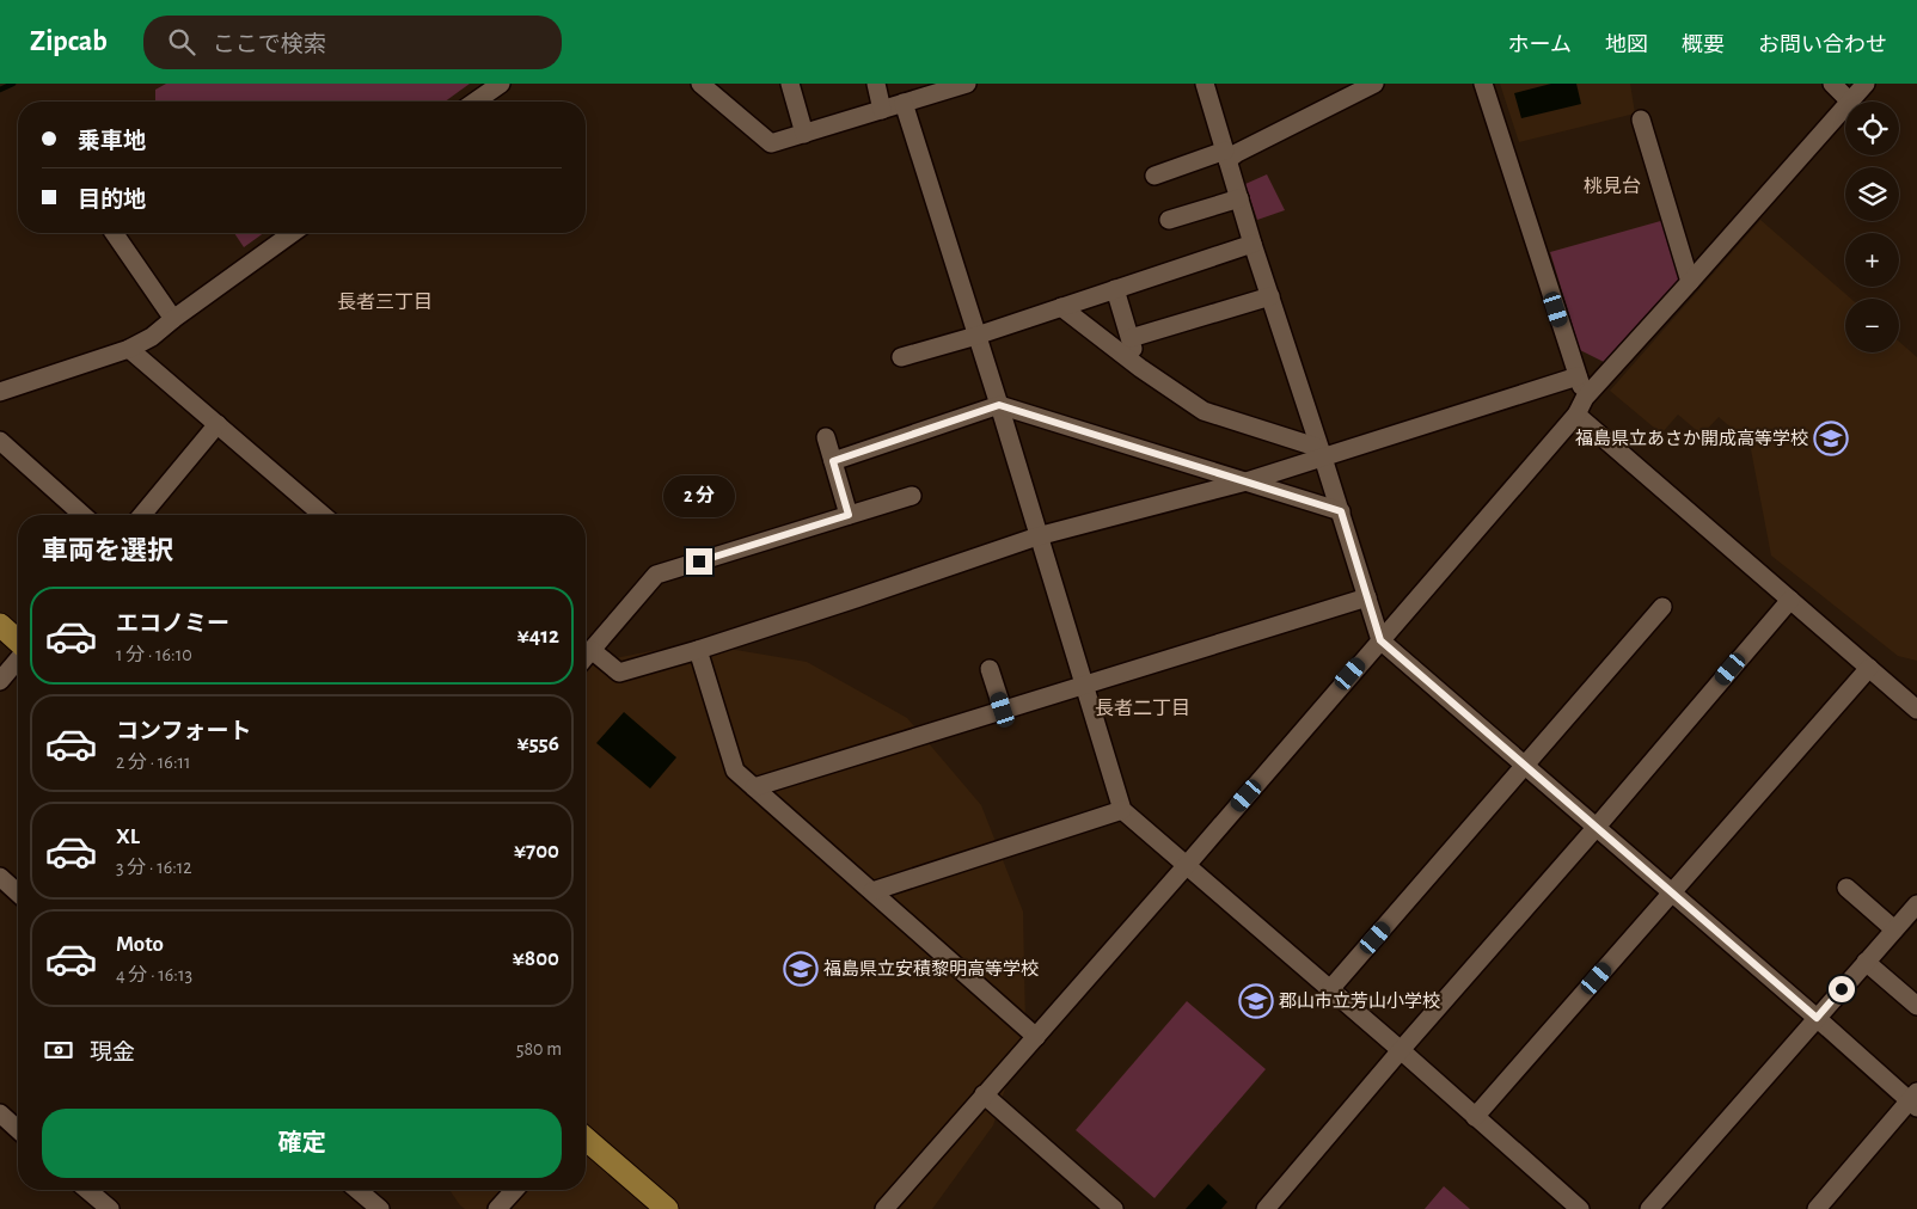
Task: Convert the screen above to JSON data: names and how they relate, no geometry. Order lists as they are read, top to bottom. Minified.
{"districts":["桃見台","長者三丁目","長者二丁目"],"places":{"school or university":["福島県立あさか開成高等学校","福島県立安積黎明高等学校","郡山市立芳山小学校"]},"page":{"header":"Zipcab","search":"ここで検索","nav":["ホーム","地図","概要","お問い合わせ"],"map_buttons":["+","−"],"banner":["乗車地","目的地"],"bubble":"2 分","heading":"車両を選択","list":[{"name":"エコノミー","note":"1 分 · 16:10","value":"¥412"},{"name":"コンフォート","note":"2 分 · 16:11","value":"¥556"},{"name":"XL","note":"3 分 · 16:12","value":"¥700"},{"name":"Moto","note":"4 分 · 16:13","value":"¥800"}],"pay":["現金","580 m"],"buttons":"確定"}}
